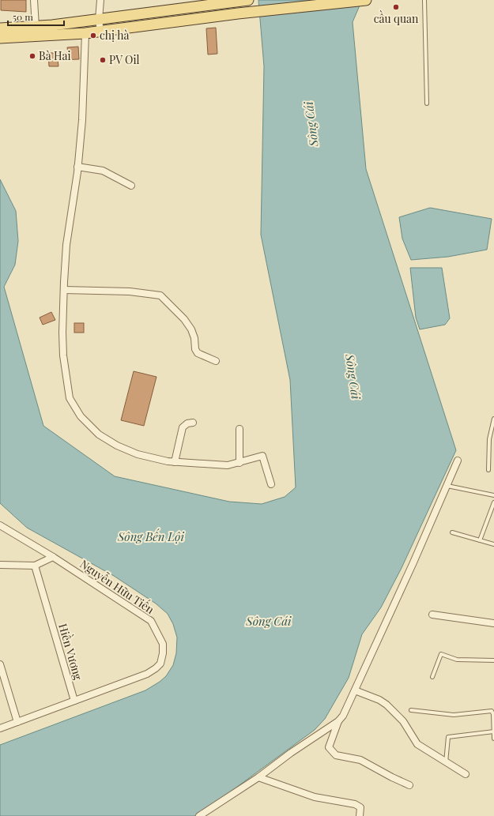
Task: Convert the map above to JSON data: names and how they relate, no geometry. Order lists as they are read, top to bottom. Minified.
{"streets":{"street":["Nguyễn Hữu Tiến","Hiền Vương"]},"crossings":[["Nguyễn Hữu Tiến","Hiền Vương"]],"water":["Sông Cái","Sông Bến Lội"],"places":["cầu quan","chị hà","Bà Hai","PV Oil"],"scale_bar":"50 m"}
